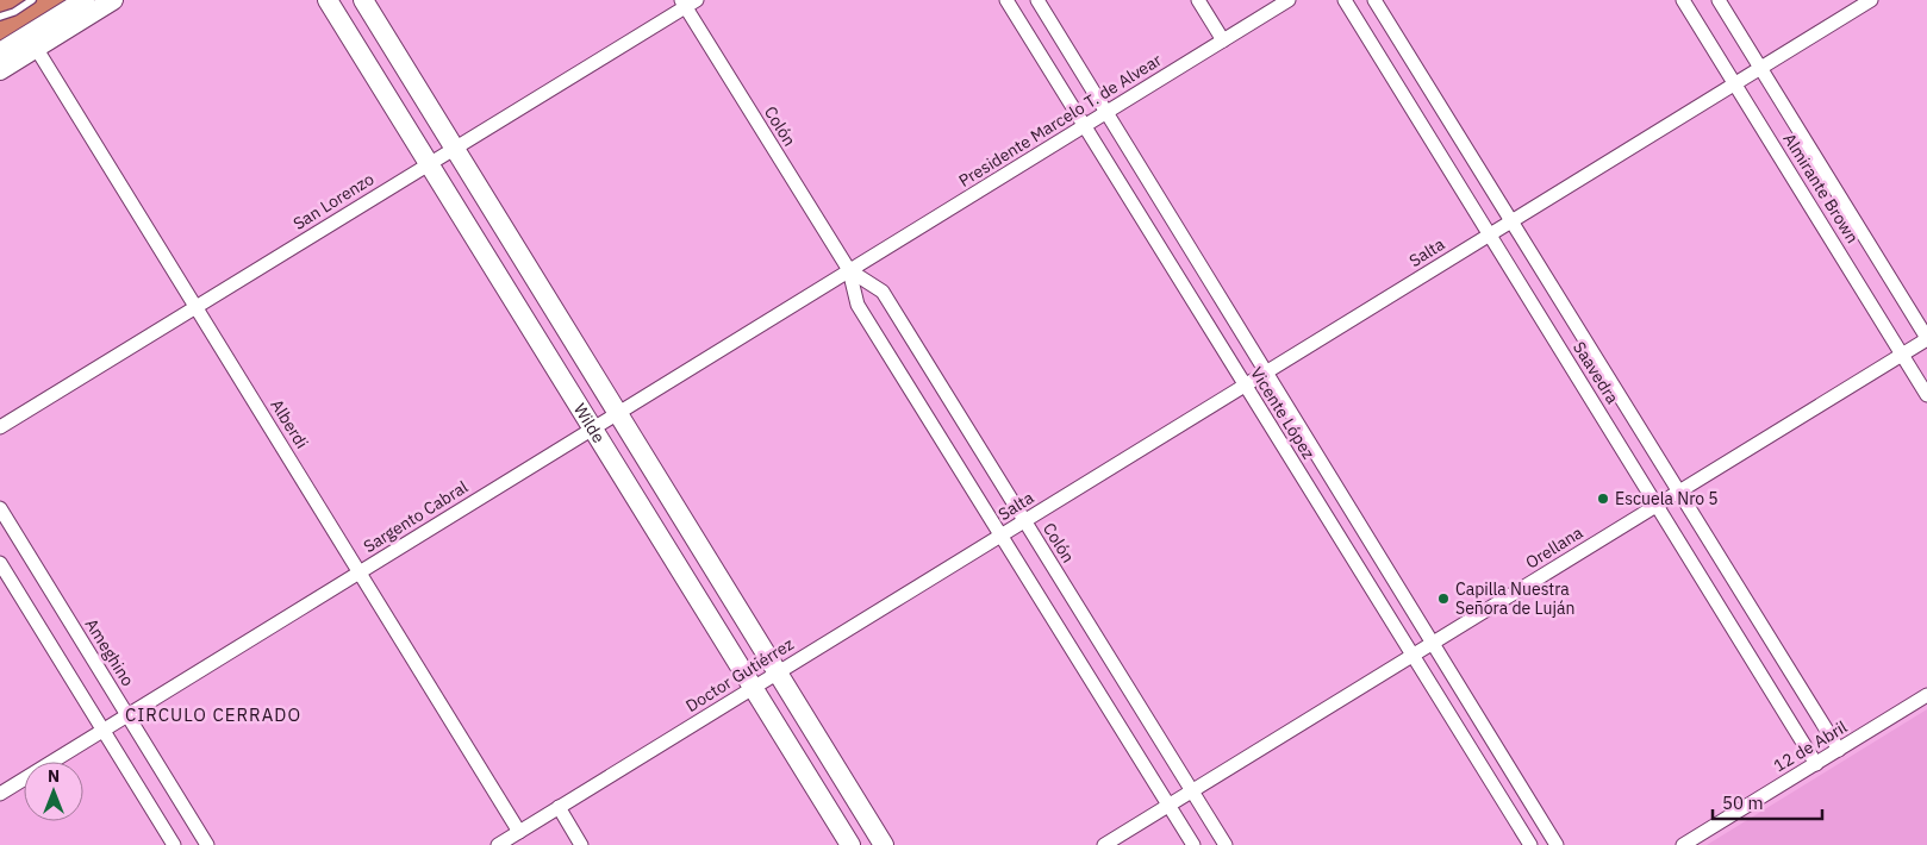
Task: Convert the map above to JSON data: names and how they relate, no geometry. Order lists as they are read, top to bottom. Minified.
{"streets":{"street":["Presidente Marcelo T. de Alvear","Colón","Almirante Brown","San Lorenzo","Salta","Saavedra","Vicente López","Wilde","Alberdi","Sargento Cabral","Orellana","Ameghino","Doctor Gutiérrez","12 de Abril"]},"crossings":[["Presidente Marcelo T. de Alvear","Colón"],["Presidente Marcelo T. de Alvear","Vicente López"],["Presidente Marcelo T. de Alvear","Sargento Cabral"],["Colón","San Lorenzo"],["Colón","Salta"],["Colón","Sargento Cabral"],["Colón","Orellana"],["Colón","Doctor Gutiérrez"],["Almirante Brown","Salta"],["Almirante Brown","Orellana"],["San Lorenzo","Wilde"],["San Lorenzo","Alberdi"],["Salta","Saavedra"],["Salta","Vicente López"],["Salta","Doctor Gutiérrez"],["Saavedra","Orellana"],["Saavedra","12 de Abril"],["Vicente López","Orellana"],["Wilde","Sargento Cabral"],["Wilde","Doctor Gutiérrez"],["Alberdi","Sargento Cabral"],["Alberdi","Doctor Gutiérrez"],["Sargento Cabral","Ameghino"]],"districts":["CIRCULO CERRADO"],"places":["Escuela Nro 5","Capilla Nuestra Señora de Luján"],"scale_bar":"50 m","north":"top"}
